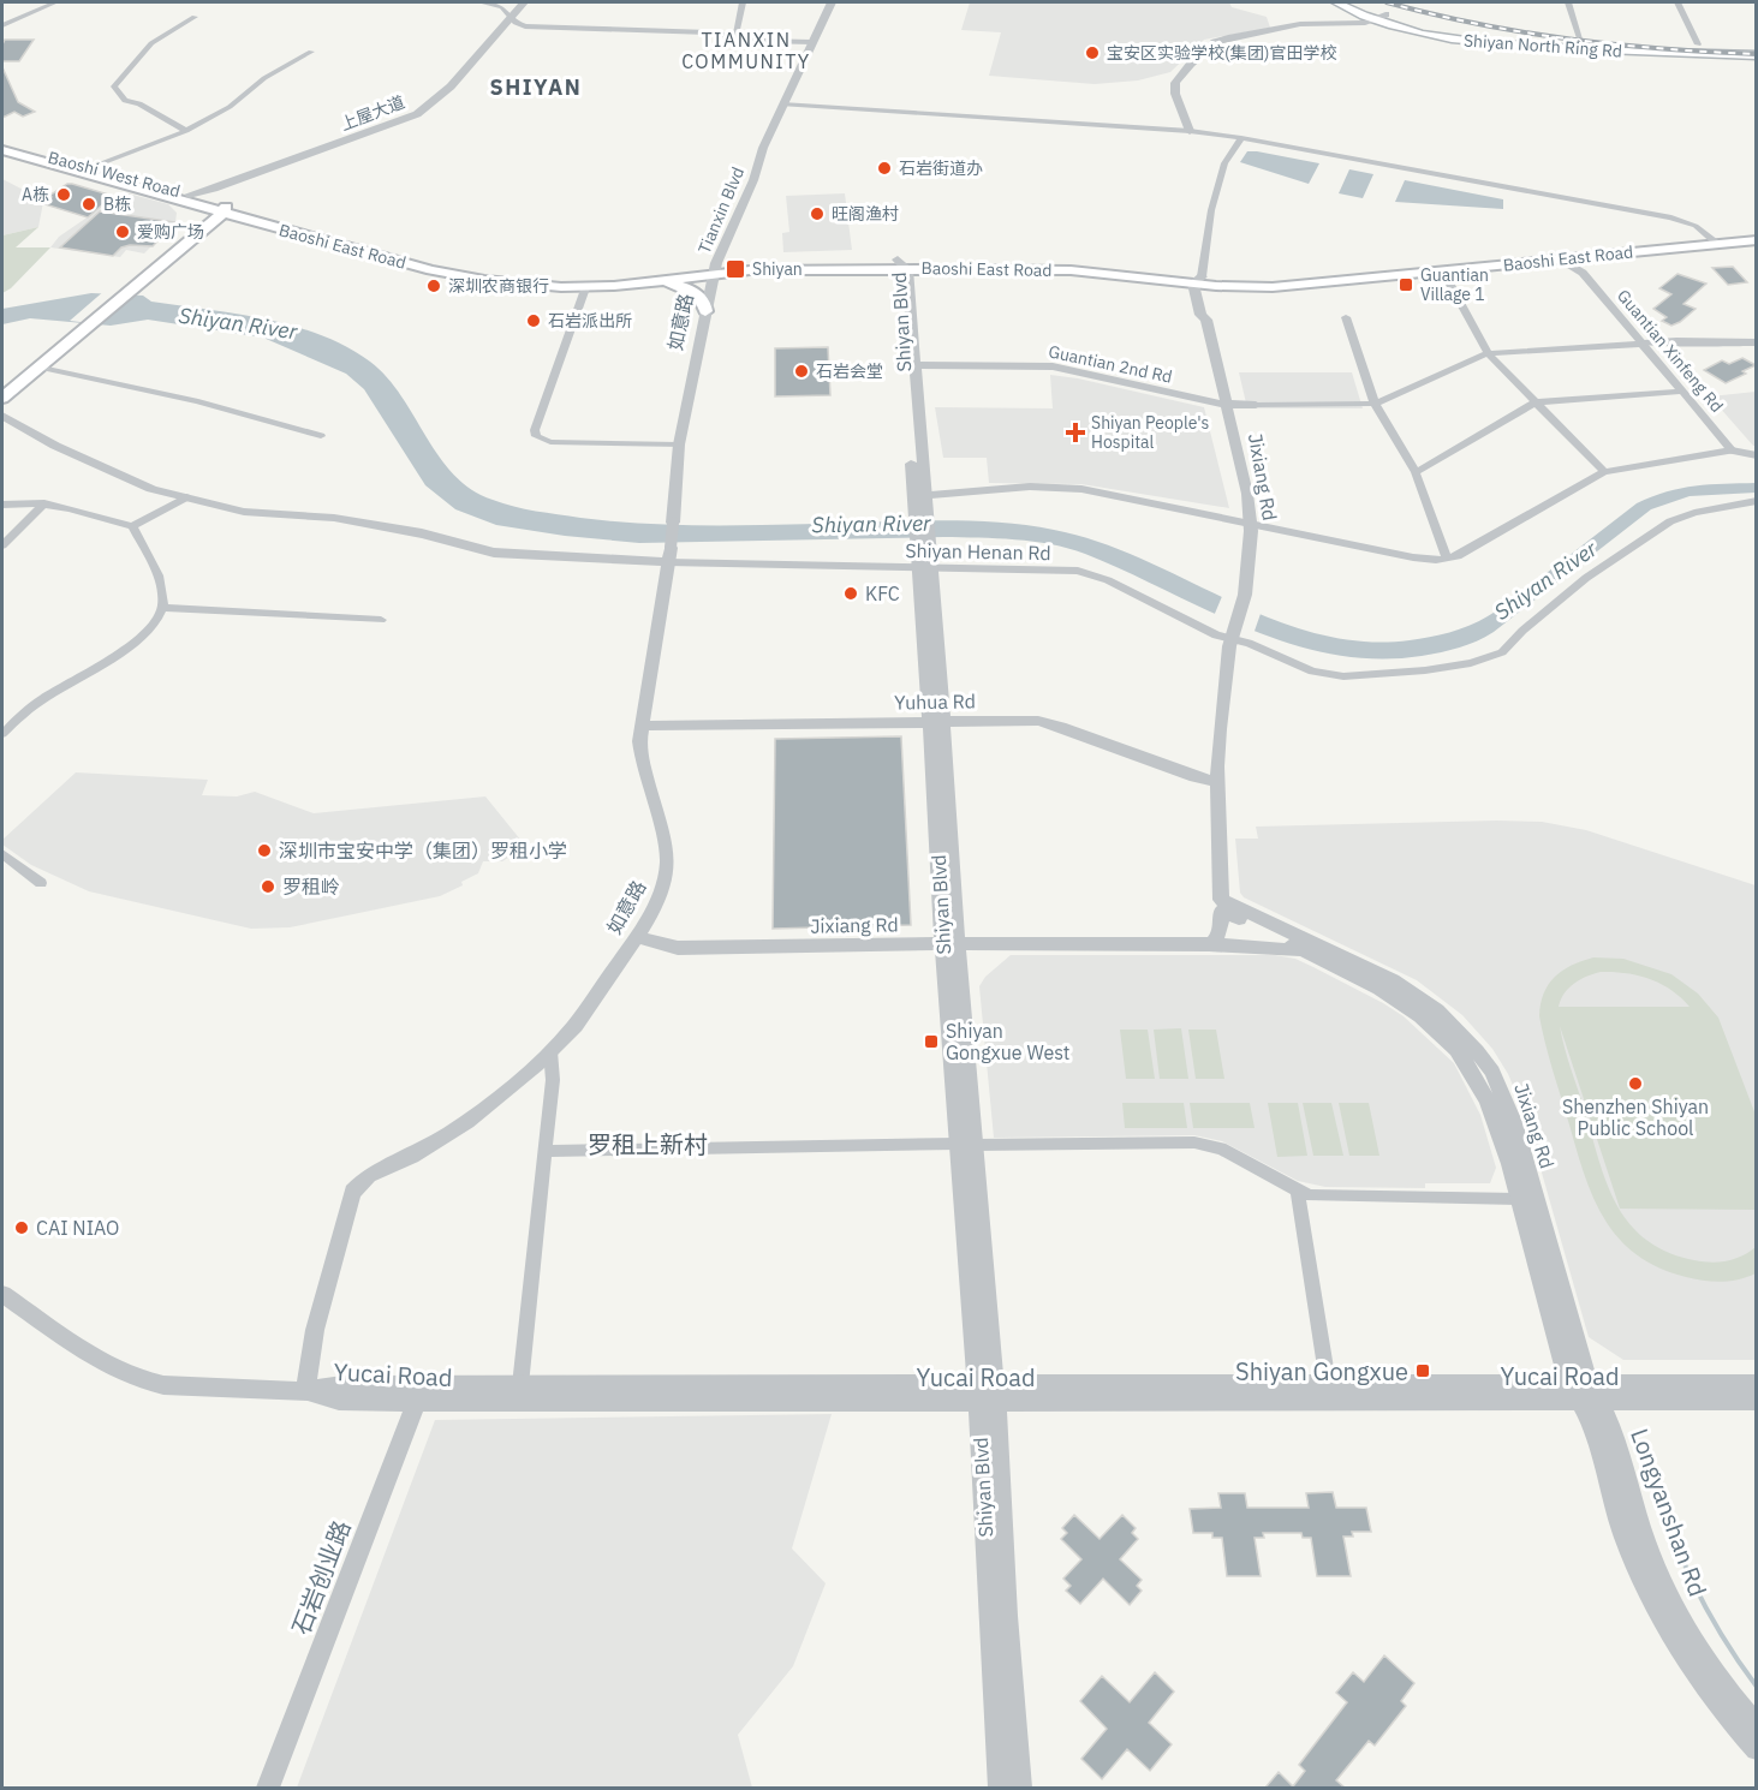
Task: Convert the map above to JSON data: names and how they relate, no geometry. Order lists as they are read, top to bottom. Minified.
{"streets":{"main road":["Shiyan North Ring Rd","Baoshi West Road","Baoshi East Road"],"street":["上屋大道","Tianxin Blvd","如意路","Shiyan Blvd","Guantian Xinfeng Rd","Guantian 2nd Rd","Jixiang Rd","Shiyan Henan Rd","Yuhua Rd","Yucai Road","Longyanshan Rd","石岩创业路"]},"crossings":[["上屋大道","Baoshi West Road"],["Baoshi West Road","Baoshi East Road"],["Tianxin Blvd","Baoshi East Road"],["Tianxin Blvd","如意路"],["Baoshi East Road","如意路"],["Baoshi East Road","Shiyan Blvd"],["Baoshi East Road","Guantian Xinfeng Rd"],["Baoshi East Road","Jixiang Rd"],["如意路","Jixiang Rd"],["如意路","Shiyan Henan Rd"],["如意路","Yuhua Rd"],["如意路","Yucai Road"],["Shiyan Blvd","Guantian 2nd Rd"],["Shiyan Blvd","Jixiang Rd"],["Shiyan Blvd","Shiyan Henan Rd"],["Shiyan Blvd","Yuhua Rd"],["Shiyan Blvd","Yucai Road"],["Guantian 2nd Rd","Jixiang Rd"],["Jixiang Rd","Shiyan Henan Rd"],["Jixiang Rd","Yuhua Rd"],["Jixiang Rd","Yucai Road"],["Jixiang Rd","Longyanshan Rd"],["Yucai Road","Longyanshan Rd"],["Yucai Road","石岩创业路"]],"districts":["TIANXIN COMMUNITY","SHIYAN","罗租上新村"],"water":["Shiyan River"],"places":{"other":["宝安区实验学校(集团)官田学校","石岩街道办","A栋","B栋","旺阁渔村","爱购广场","深圳农商银行","石岩派出所","石岩会堂","KFC","深圳市宝安中学（集团）罗租小学","罗租岭","Shenzhen Shiyan Public School","CAI NIAO"],"transit":["Shiyan","Guantian Village 1","Shiyan Gongxue West","Shiyan Gongxue"],"health":["Shiyan People's Hospital"]}}
